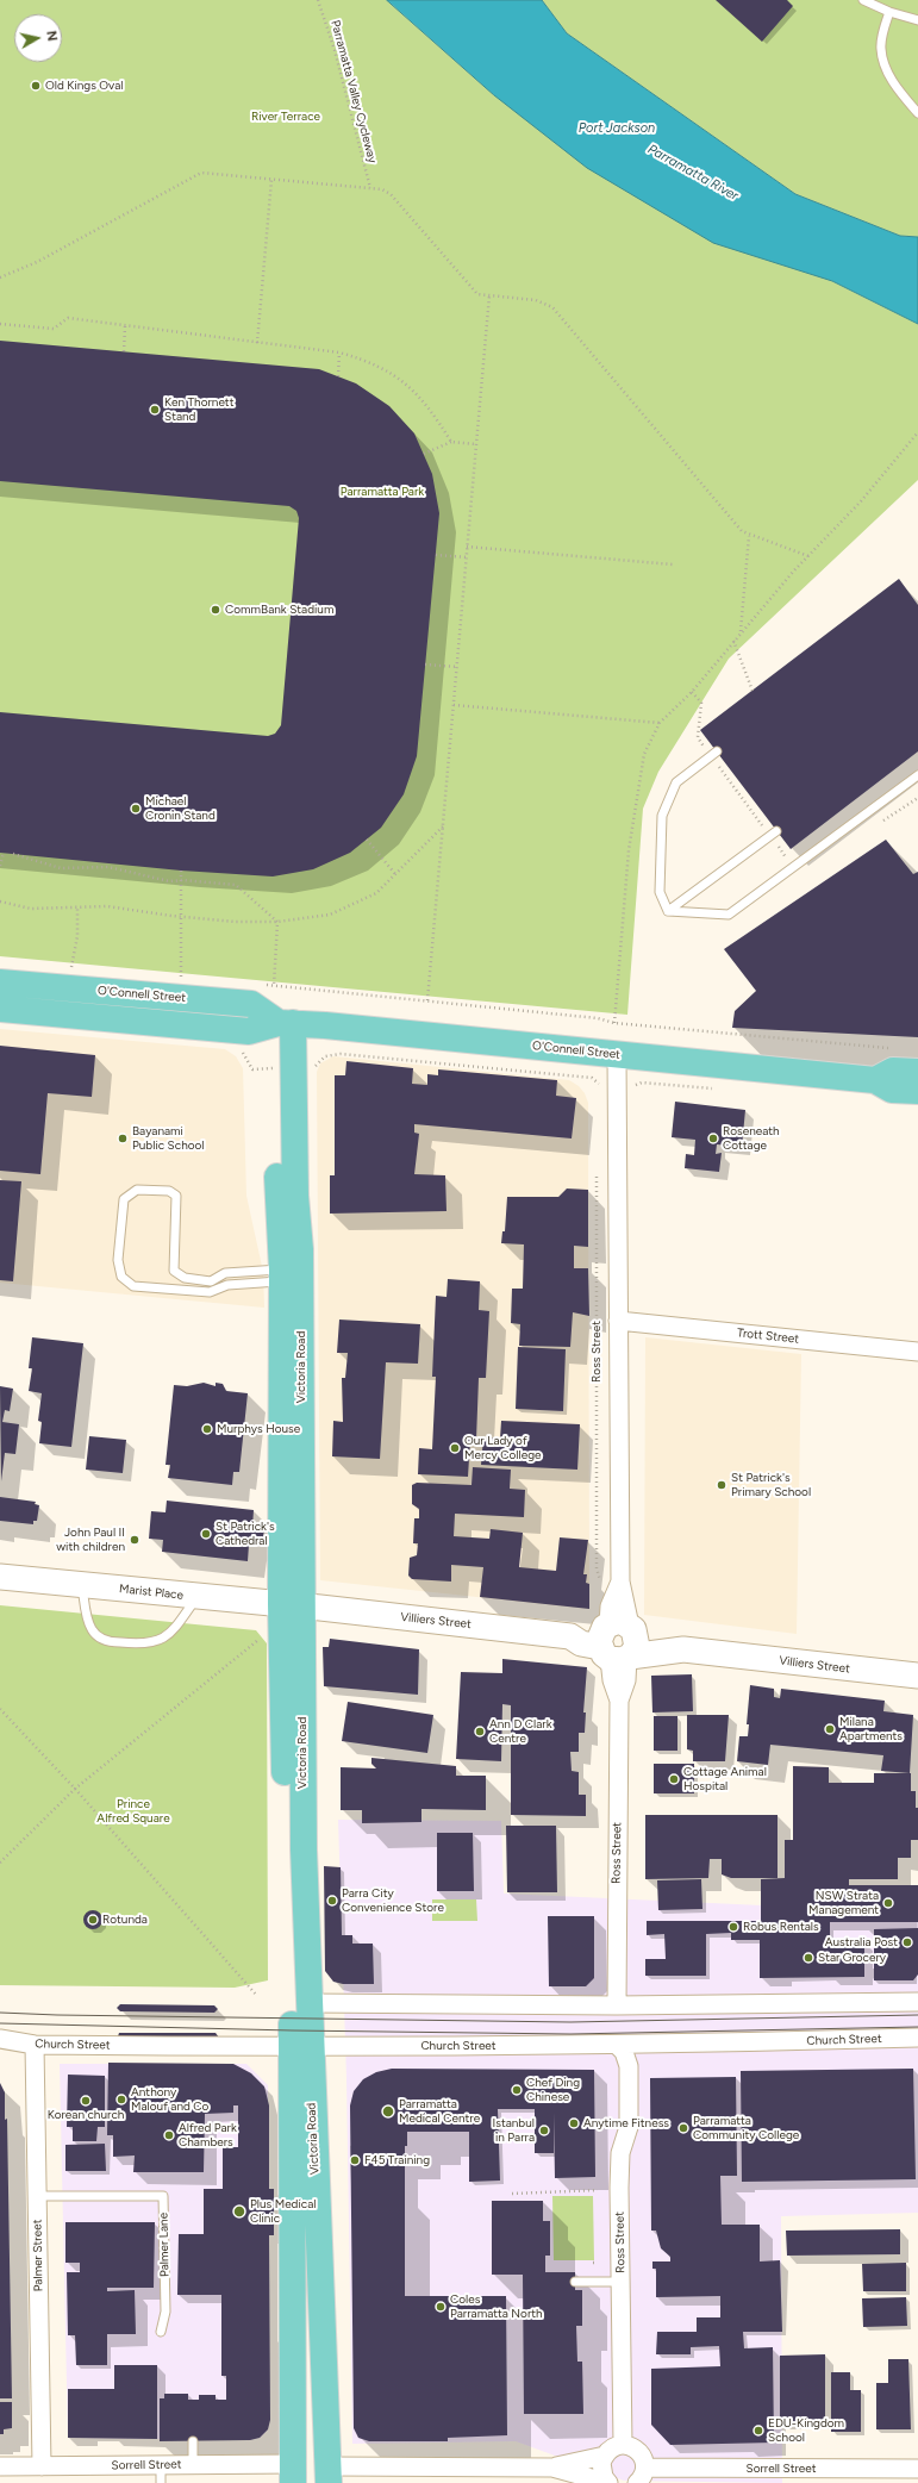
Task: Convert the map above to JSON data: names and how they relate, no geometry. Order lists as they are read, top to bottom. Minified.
{"streets":{"main road":["O'Connell Street","Victoria Road"],"street":["Trott Street","Ross Street","Marist Place","Villiers Street","Church Street","Palmer Street","Sorrell Street"],"lane":["Palmer Lane"],"path":["Parramatta Valley Cycleway"]},"crossings":[["O'Connell Street","Ross Street"],["O'Connell Street","Victoria Road"],["Trott Street","Ross Street"],["Ross Street","Villiers Street"],["Ross Street","Church Street"],["Victoria Road","Marist Place"],["Victoria Road","Villiers Street"],["Victoria Road","Church Street"],["Victoria Road","Sorrell Street"],["Marist Place","Villiers Street"],["Church Street","Palmer Street"],["Palmer Lane","Palmer Street"],["Palmer Street","Sorrell Street"]],"water":["Port Jackson","Parramatta River"],"parks":["River Terrace","Parramatta Park","Prince Alfred Square"],"places":["Old Kings Oval","Ken Thornett Stand","CommBank Stadium","Michael Cronin Stand","Bayanami Public School","Roseneath Cottage","Murphys House","Our Lady of Mercy College","St Patrick's Primary School","St Patrick's Cathedral","John Paul II with children","Milana Apartments","Ann D Clark Centre","Cottage Animal Hospital","Parra City Convenience Store","NSW Strata Management","Rotunda","Robus Rentals","Australia Post","Star Grocery","Chef Ding Chinese","Anthony Malouf and Co","Korean church","Parramatta Medical Centre","Anytime Fitness","Parramatta Community College","Istanbul in Parra","Alfred Park Chambers","F45 Training","Plus Medical Clinic","Coles Parramatta North","EDU-Kingdom School"],"north":"right"}
